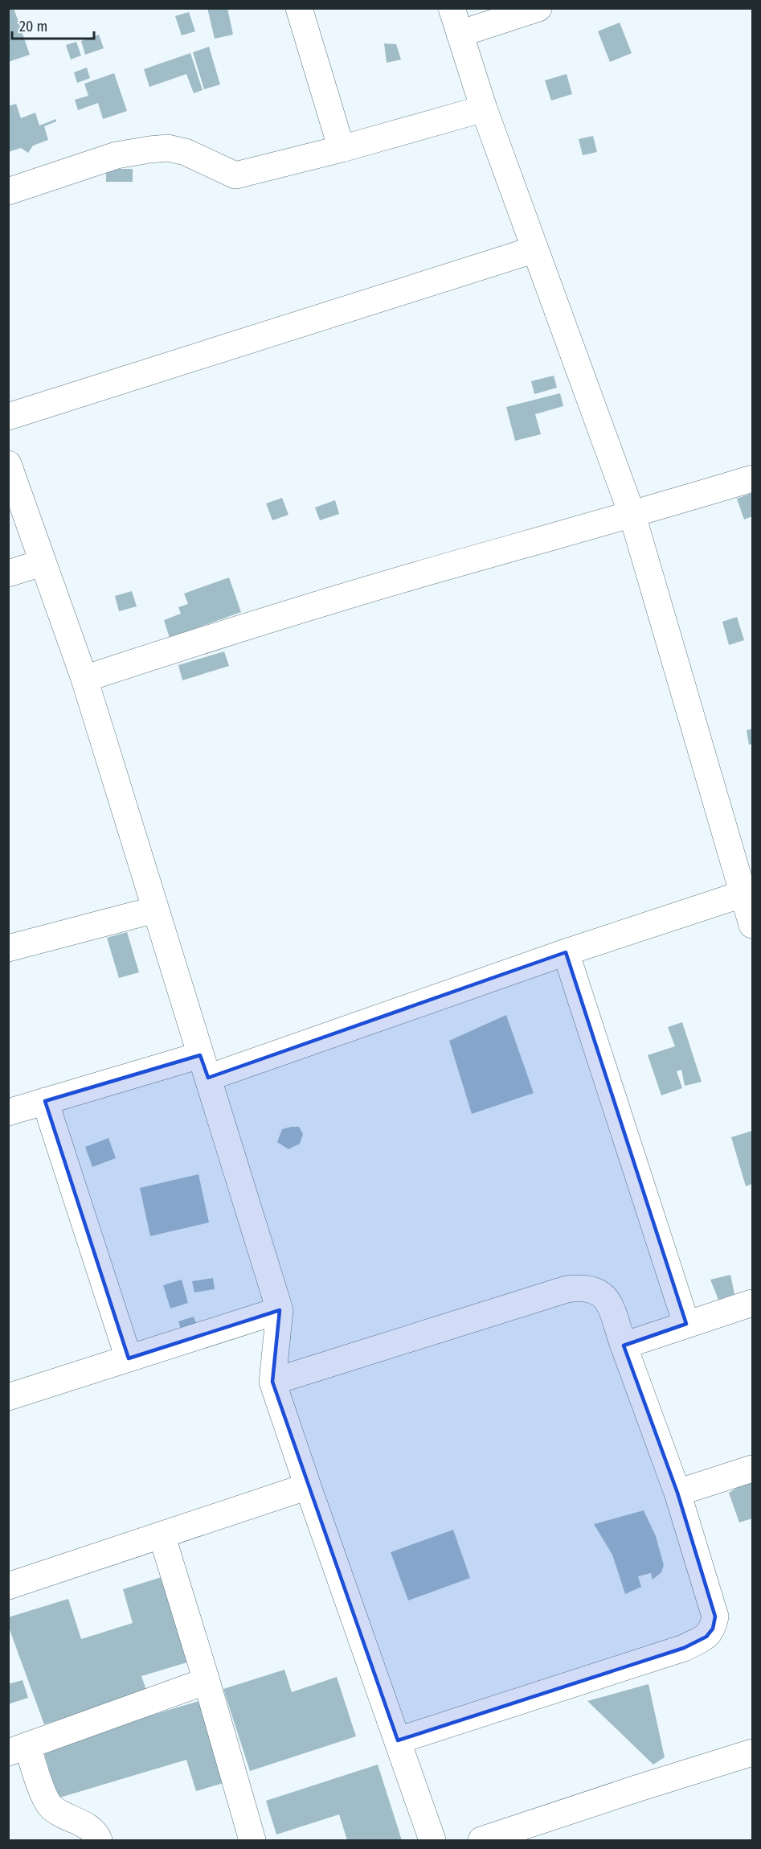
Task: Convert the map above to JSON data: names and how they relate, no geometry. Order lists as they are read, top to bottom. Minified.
{"scale_bar":"20 m"}
